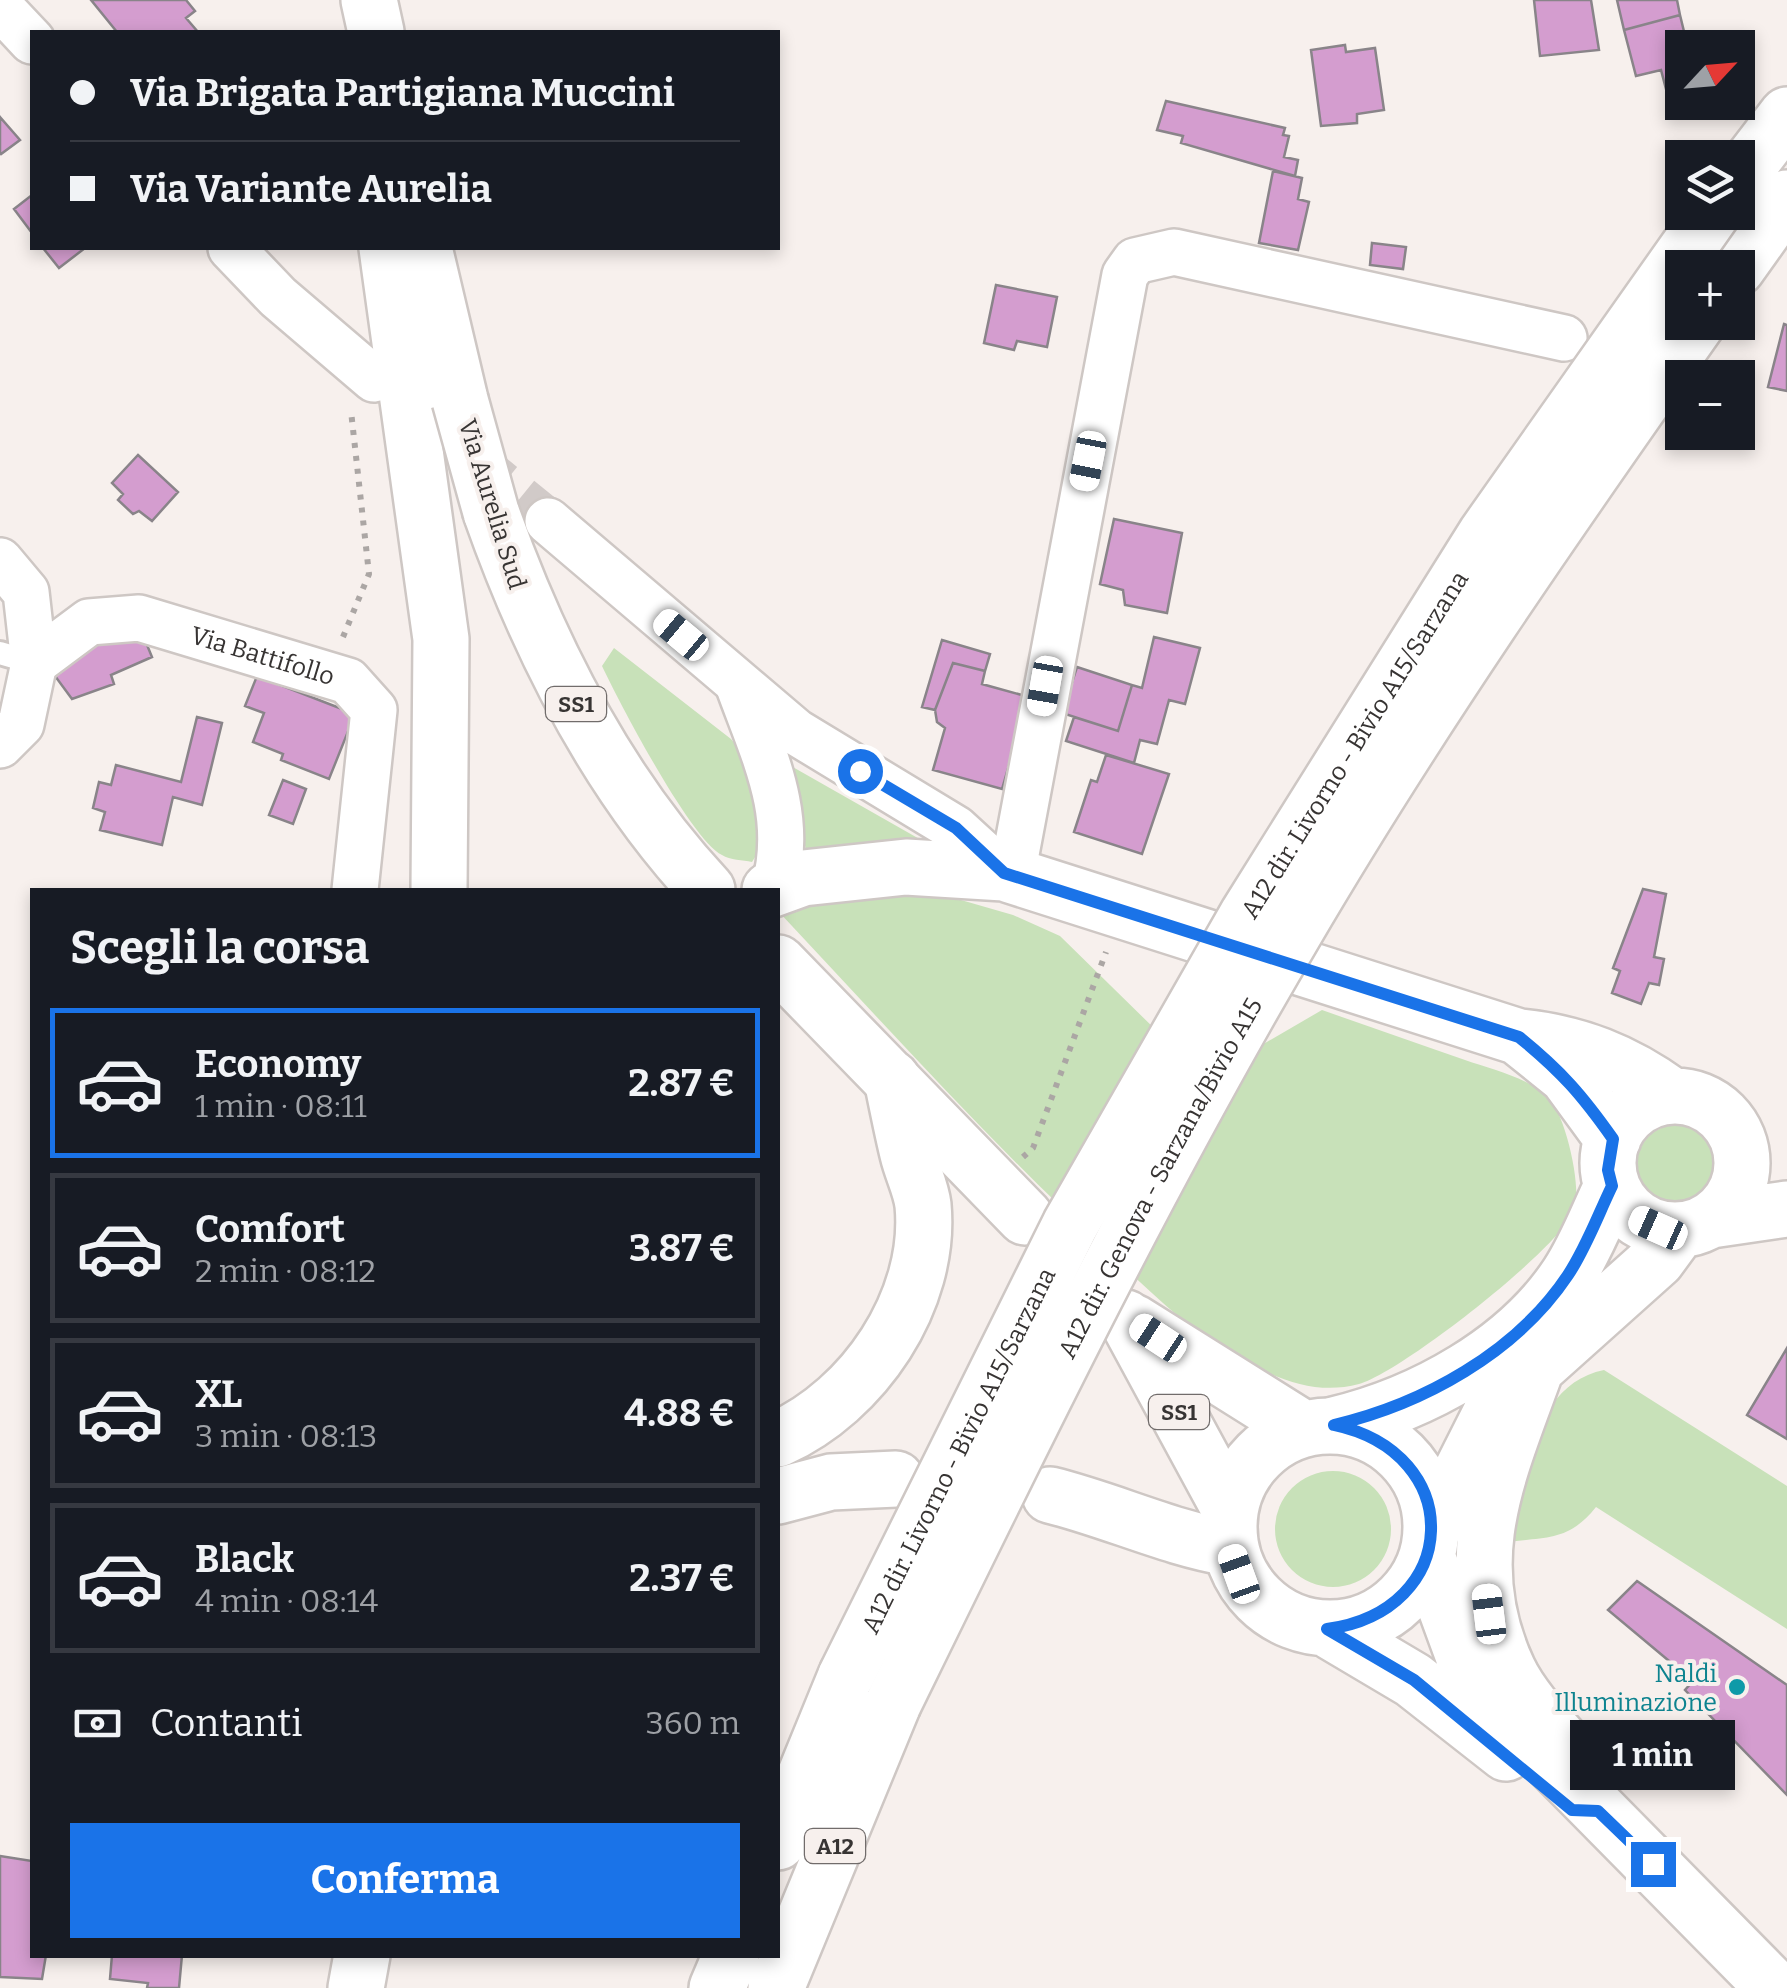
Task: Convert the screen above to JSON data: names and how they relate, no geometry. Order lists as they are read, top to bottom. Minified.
{"streets":{"main road":["Via Aurelia Sud","SS1","A12 dir. Livorno - Bivio A15/Sarzana","A12 dir. Genova - Sarzana/Bivio A15","A12"],"street":["Via Battifollo"]},"crossings":[["A12 dir. Livorno - Bivio A15/Sarzana","A12"],["A12 dir. Genova - Sarzana/Bivio A15","A12"]],"places":["Naldi Illuminazione"],"north":"top right","page":{"map_buttons":["+","−"],"banner":["Via Brigata Partigiana Muccini","Via Variante Aurelia"],"heading":"Scegli la corsa","list":[{"name":"Economy","note":"1 min · 08:11","value":"2.87 €"},{"name":"Comfort","note":"2 min · 08:12","value":"3.87 €"},{"name":"XL","note":"3 min · 08:13","value":"4.88 €"},{"name":"Black","note":"4 min · 08:14","value":"2.37 €"}],"pay":["Contanti","360 m"],"bubble":"1 min","buttons":"Conferma"}}
